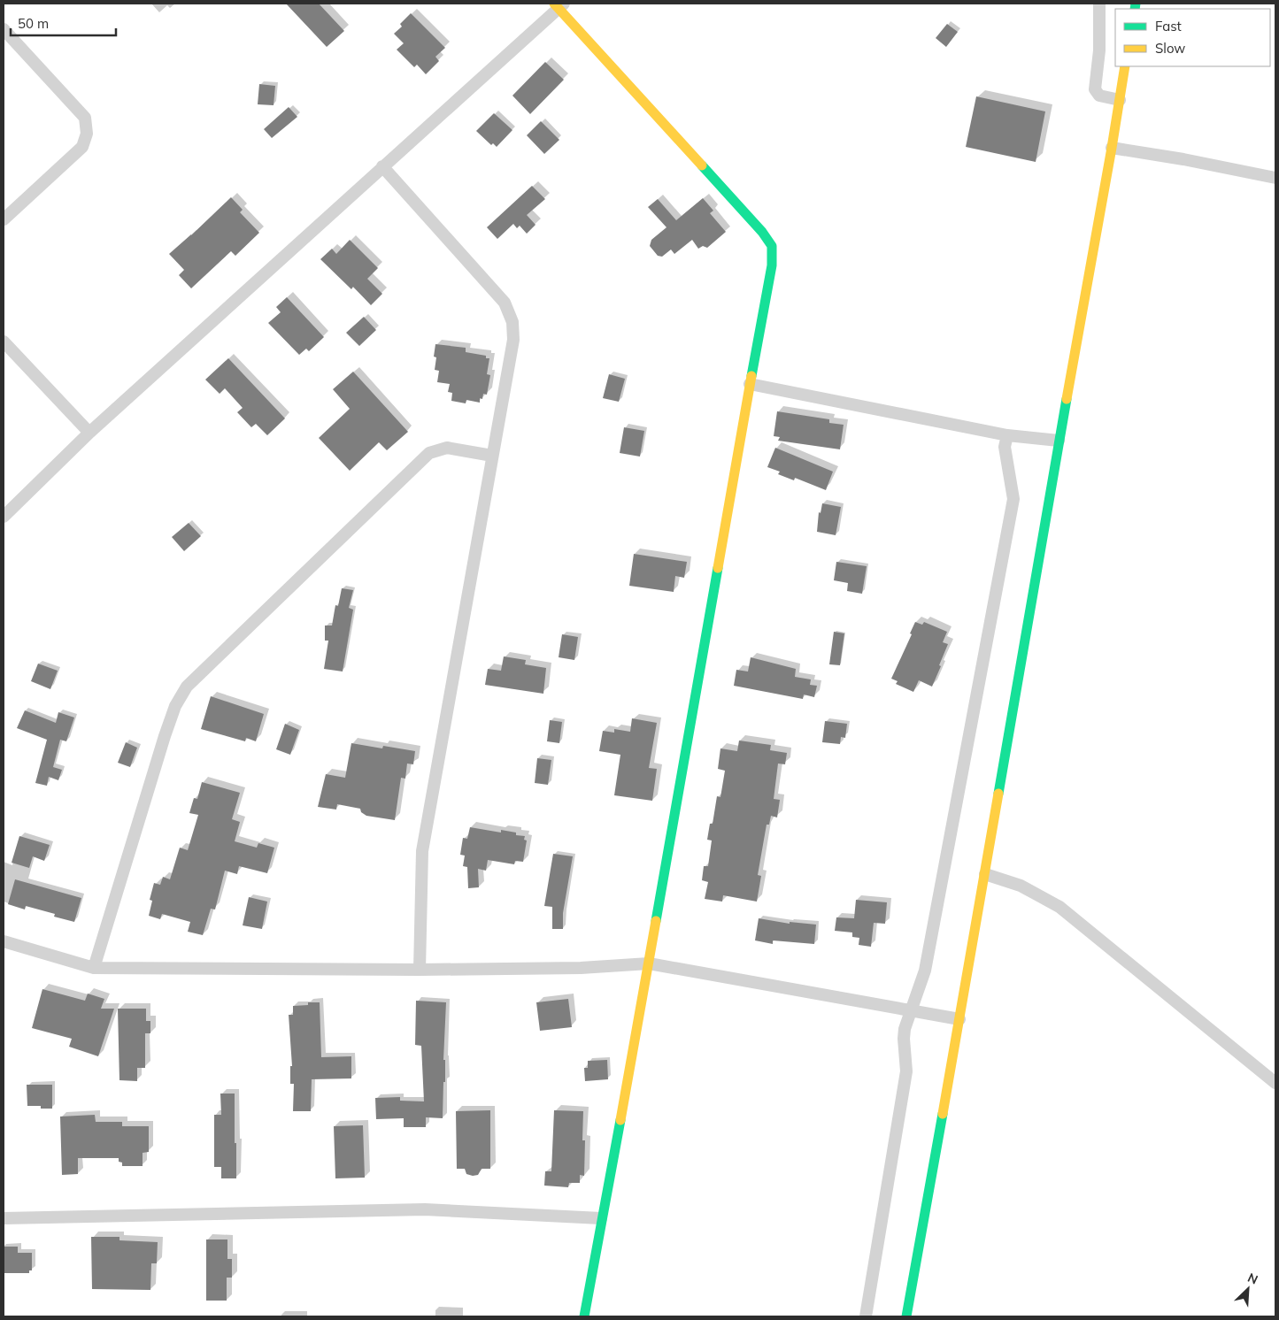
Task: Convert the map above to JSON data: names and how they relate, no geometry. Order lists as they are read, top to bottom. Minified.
{"legend":["Fast","Slow"],"scale_bar":"50 m","north":"top right"}
